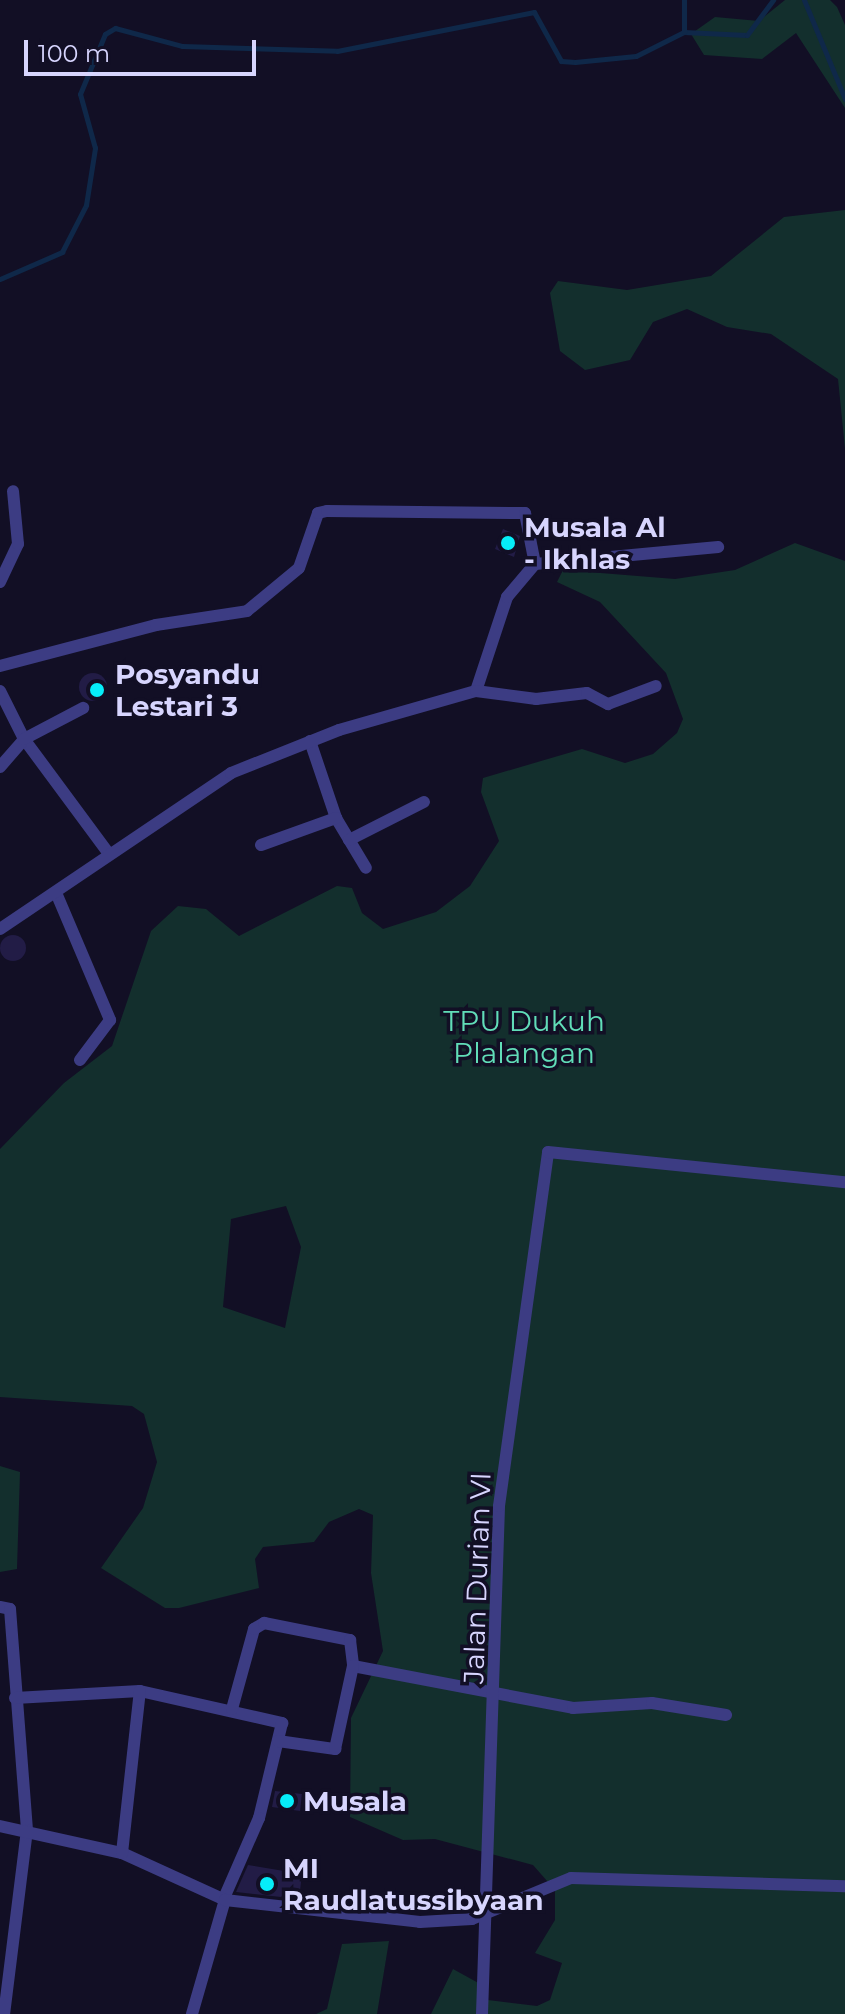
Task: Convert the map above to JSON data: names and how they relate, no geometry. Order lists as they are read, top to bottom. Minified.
{"streets":{"street":["Jalan Durian VI"]},"parks":["TPU Dukuh Plalangan"],"places":["Musala Al - Ikhlas","Posyandu Lestari 3","Musala","MI Raudlatussibyaan"],"scale_bar":"100 m"}
